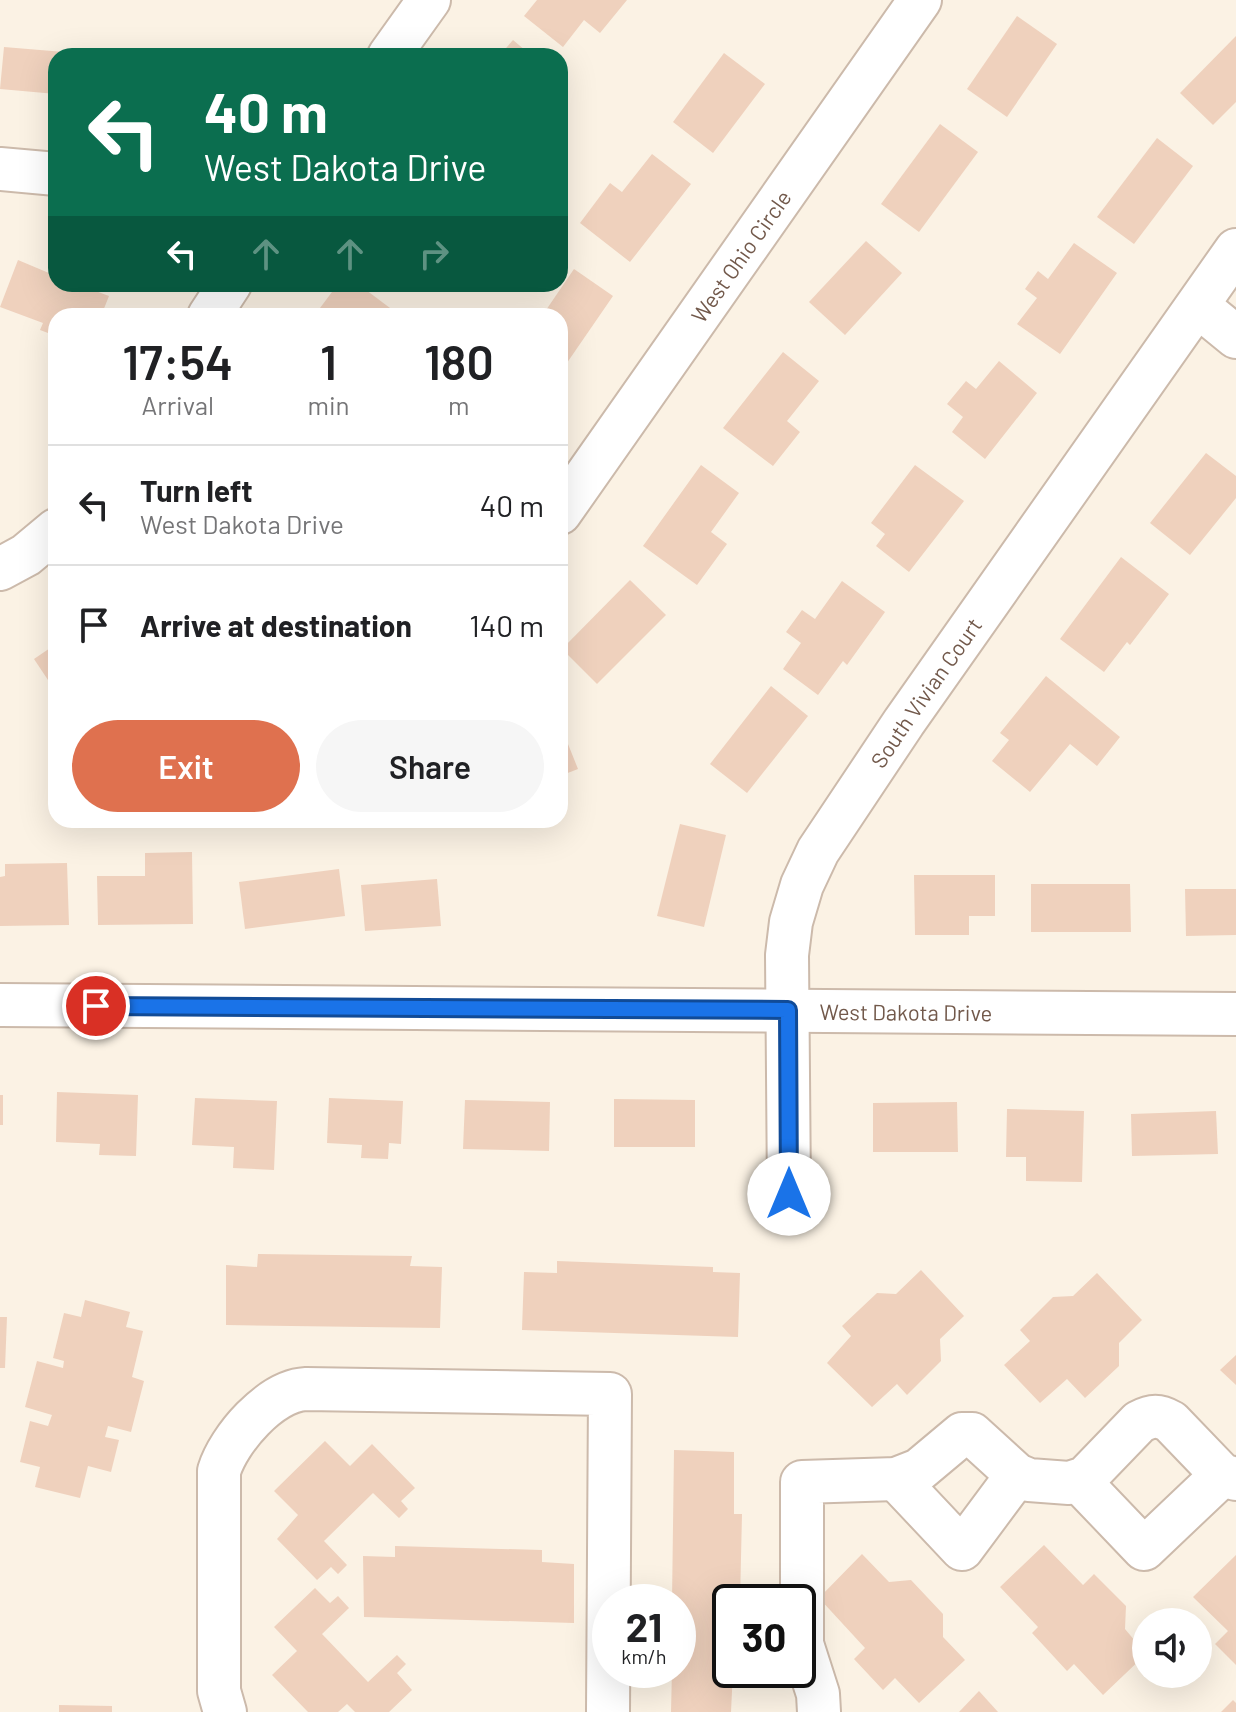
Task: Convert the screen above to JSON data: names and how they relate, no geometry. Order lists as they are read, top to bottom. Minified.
{"streets":{"street":["West Ohio Circle","South Vivian Court","West Dakota Drive"]},"crossings":[["South Vivian Court","West Dakota Drive"]],"page":{"turn":["40 m","West Dakota Drive"],"eta":["17:54","Arrival","1","min","180","m"],"list":[{"name":"Turn left","note":"West Dakota Drive","value":"40 m"},{"name":"Arrive at destination","value":"140 m"}],"buttons":["Exit","Share"],"speed":"21 km/h","limit":"30"}}
